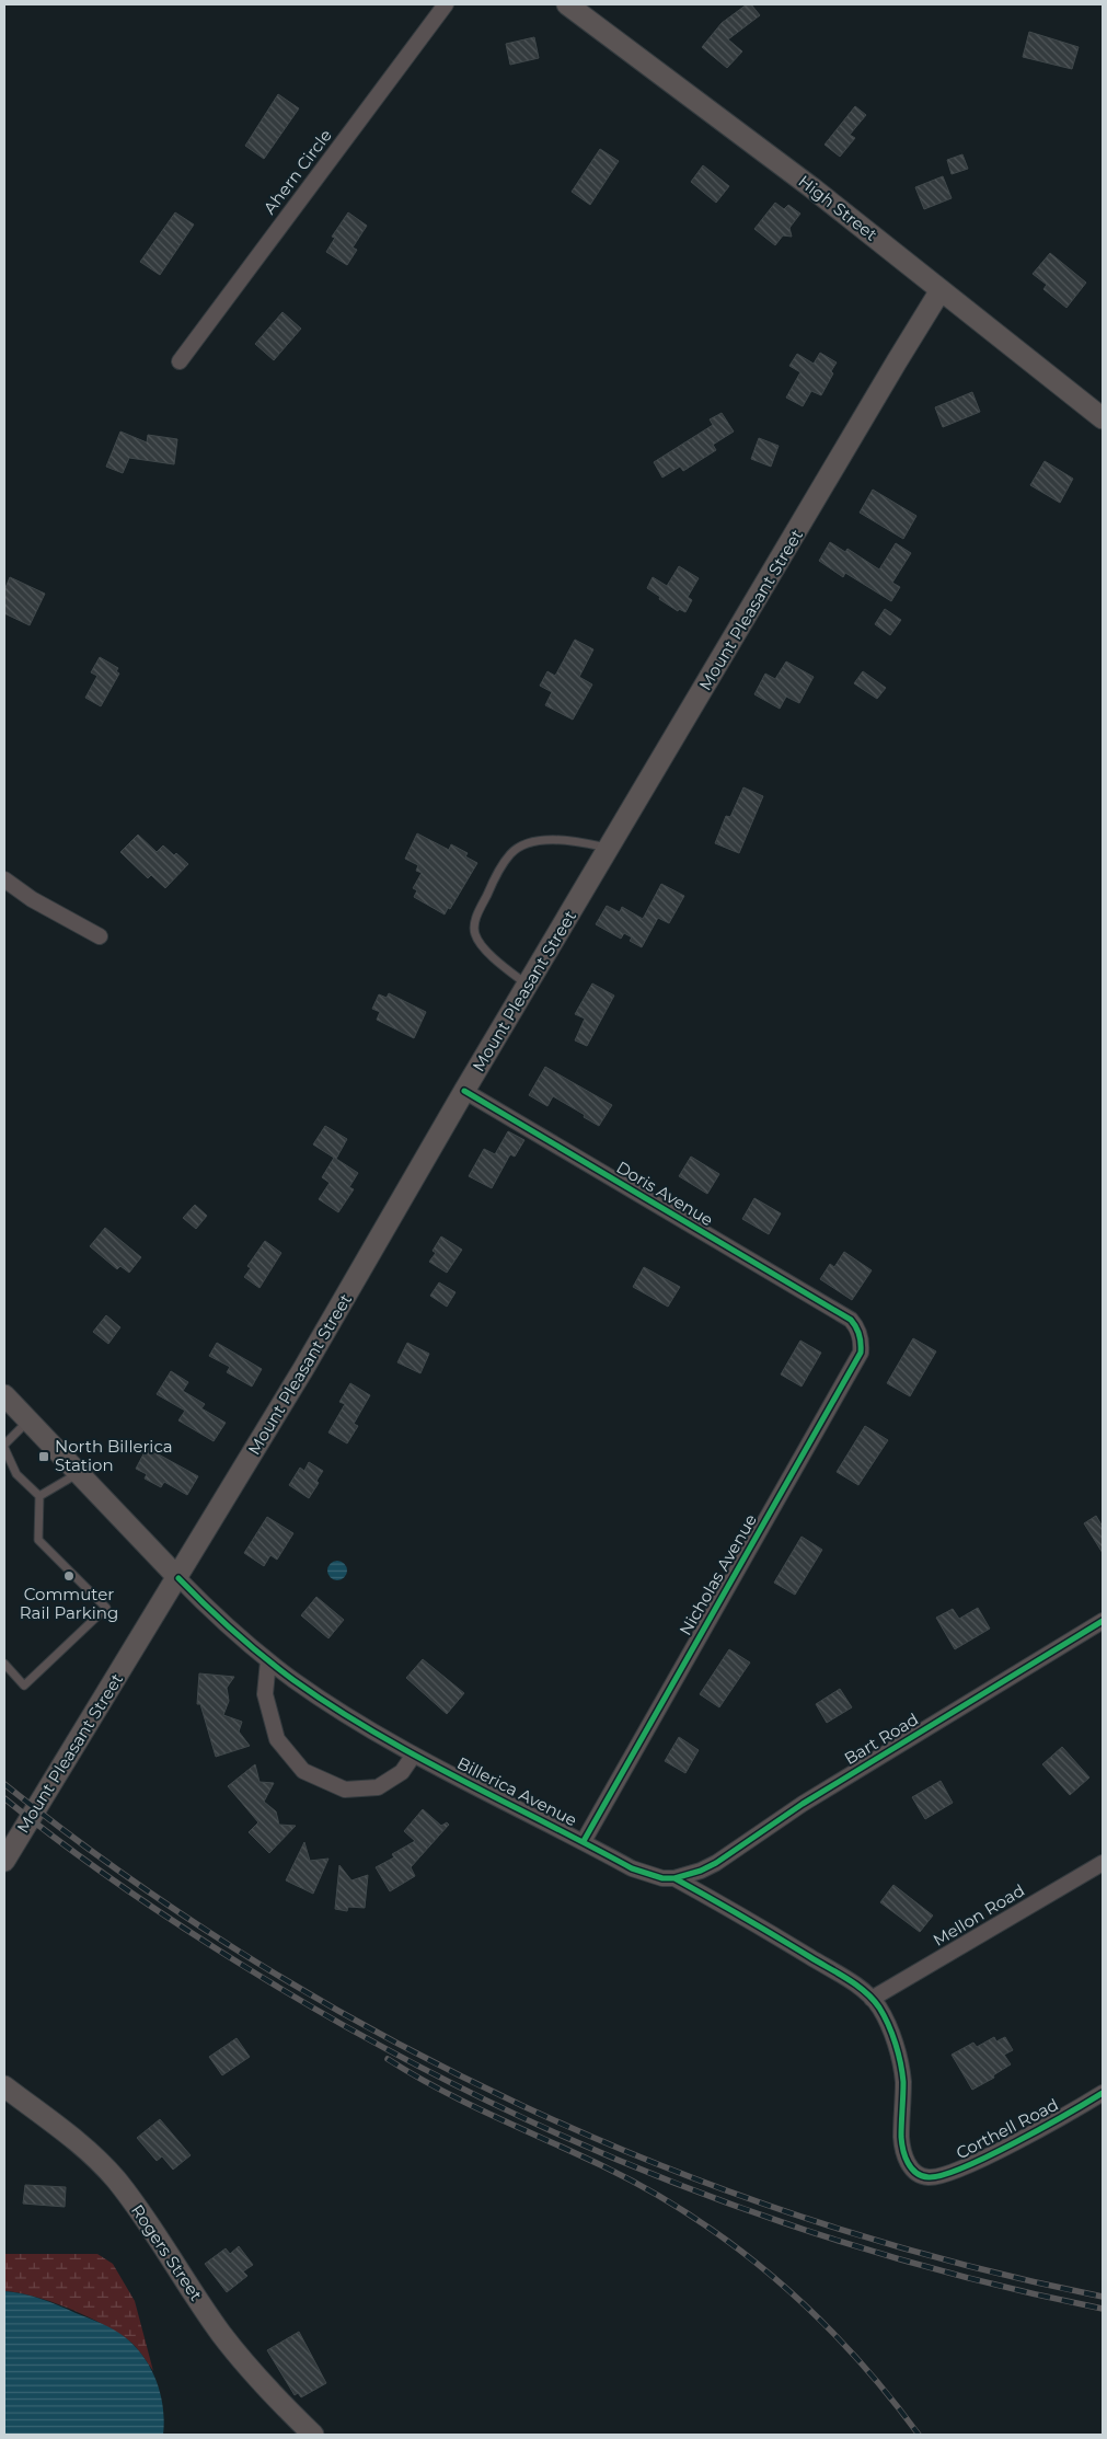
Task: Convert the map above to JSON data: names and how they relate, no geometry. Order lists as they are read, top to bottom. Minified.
{"streets":{"main road":["High Street","Mount Pleasant Street","Billerica Avenue","Rogers Street"],"street":["Ahern Circle","Doris Avenue","Nicholas Avenue","Bart Road","Mellon Road","Corthell Road"]},"crossings":[["High Street","Mount Pleasant Street"],["Mount Pleasant Street","Doris Avenue"],["Mount Pleasant Street","Billerica Avenue"],["Doris Avenue","Nicholas Avenue"],["Nicholas Avenue","Billerica Avenue"],["Bart Road","Billerica Avenue"],["Billerica Avenue","Mellon Road"],["Billerica Avenue","Corthell Road"]],"places":{"transit":["North Billerica Station"],"other":["Commuter Rail Parking"]}}
